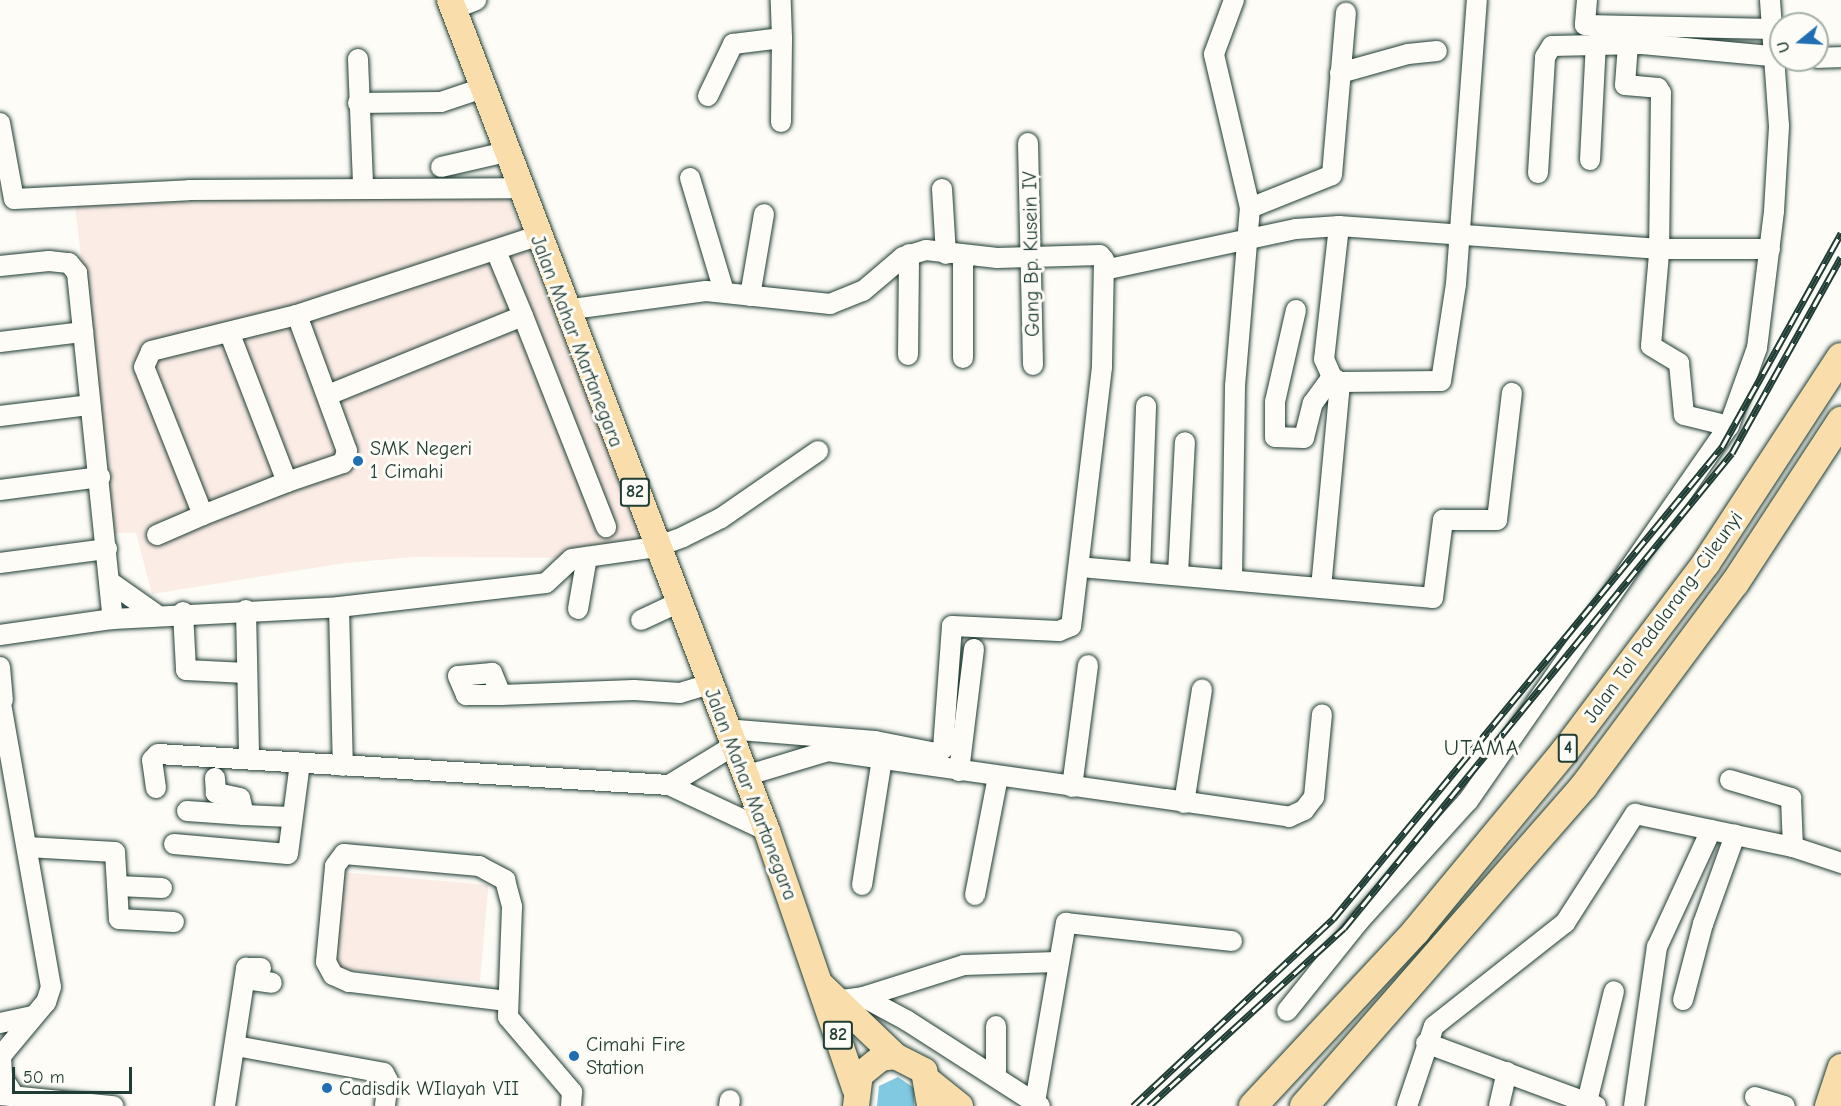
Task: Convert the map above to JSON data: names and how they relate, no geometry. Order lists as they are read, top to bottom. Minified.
{"streets":{"highway":["Jalan Tol Padalarang–Cileunyi","4"],"main road":["Jalan Mahar Martanegara","82"],"street":["Gang Bp. Kusein IV"]},"crossings":[["Jalan Mahar Martanegara","82"]],"districts":["UTAMA"],"places":["SMK Negeri 1 Cimahi","Cimahi Fire Station","Cadisdik WIlayah VII"],"scale_bar":"50 m","north":"left"}
